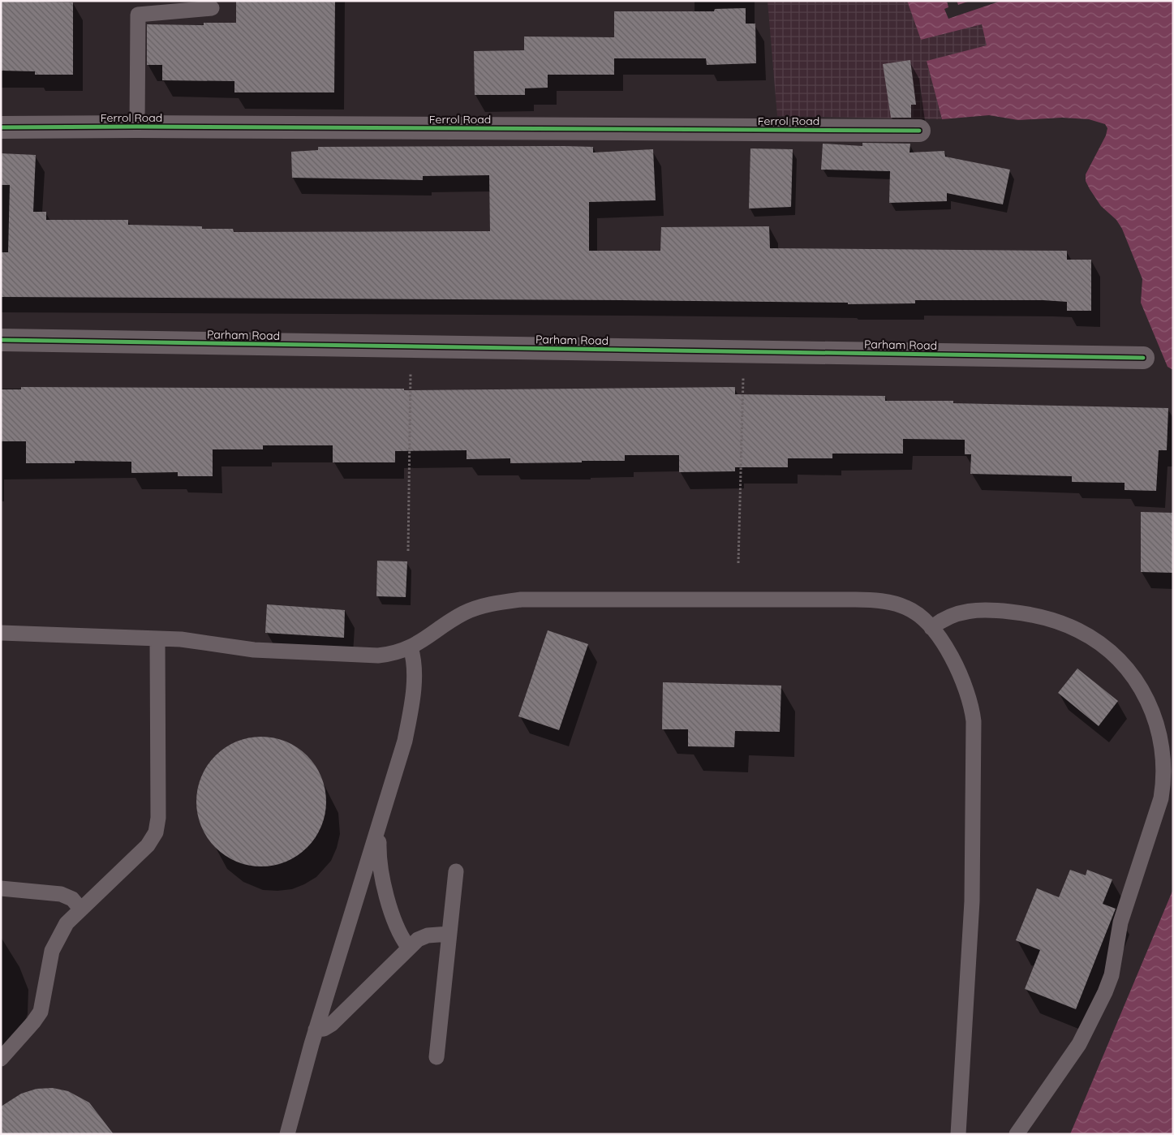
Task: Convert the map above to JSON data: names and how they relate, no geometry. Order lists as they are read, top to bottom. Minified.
{"streets":{"street":["Ferrol Road","Parham Road"]}}
